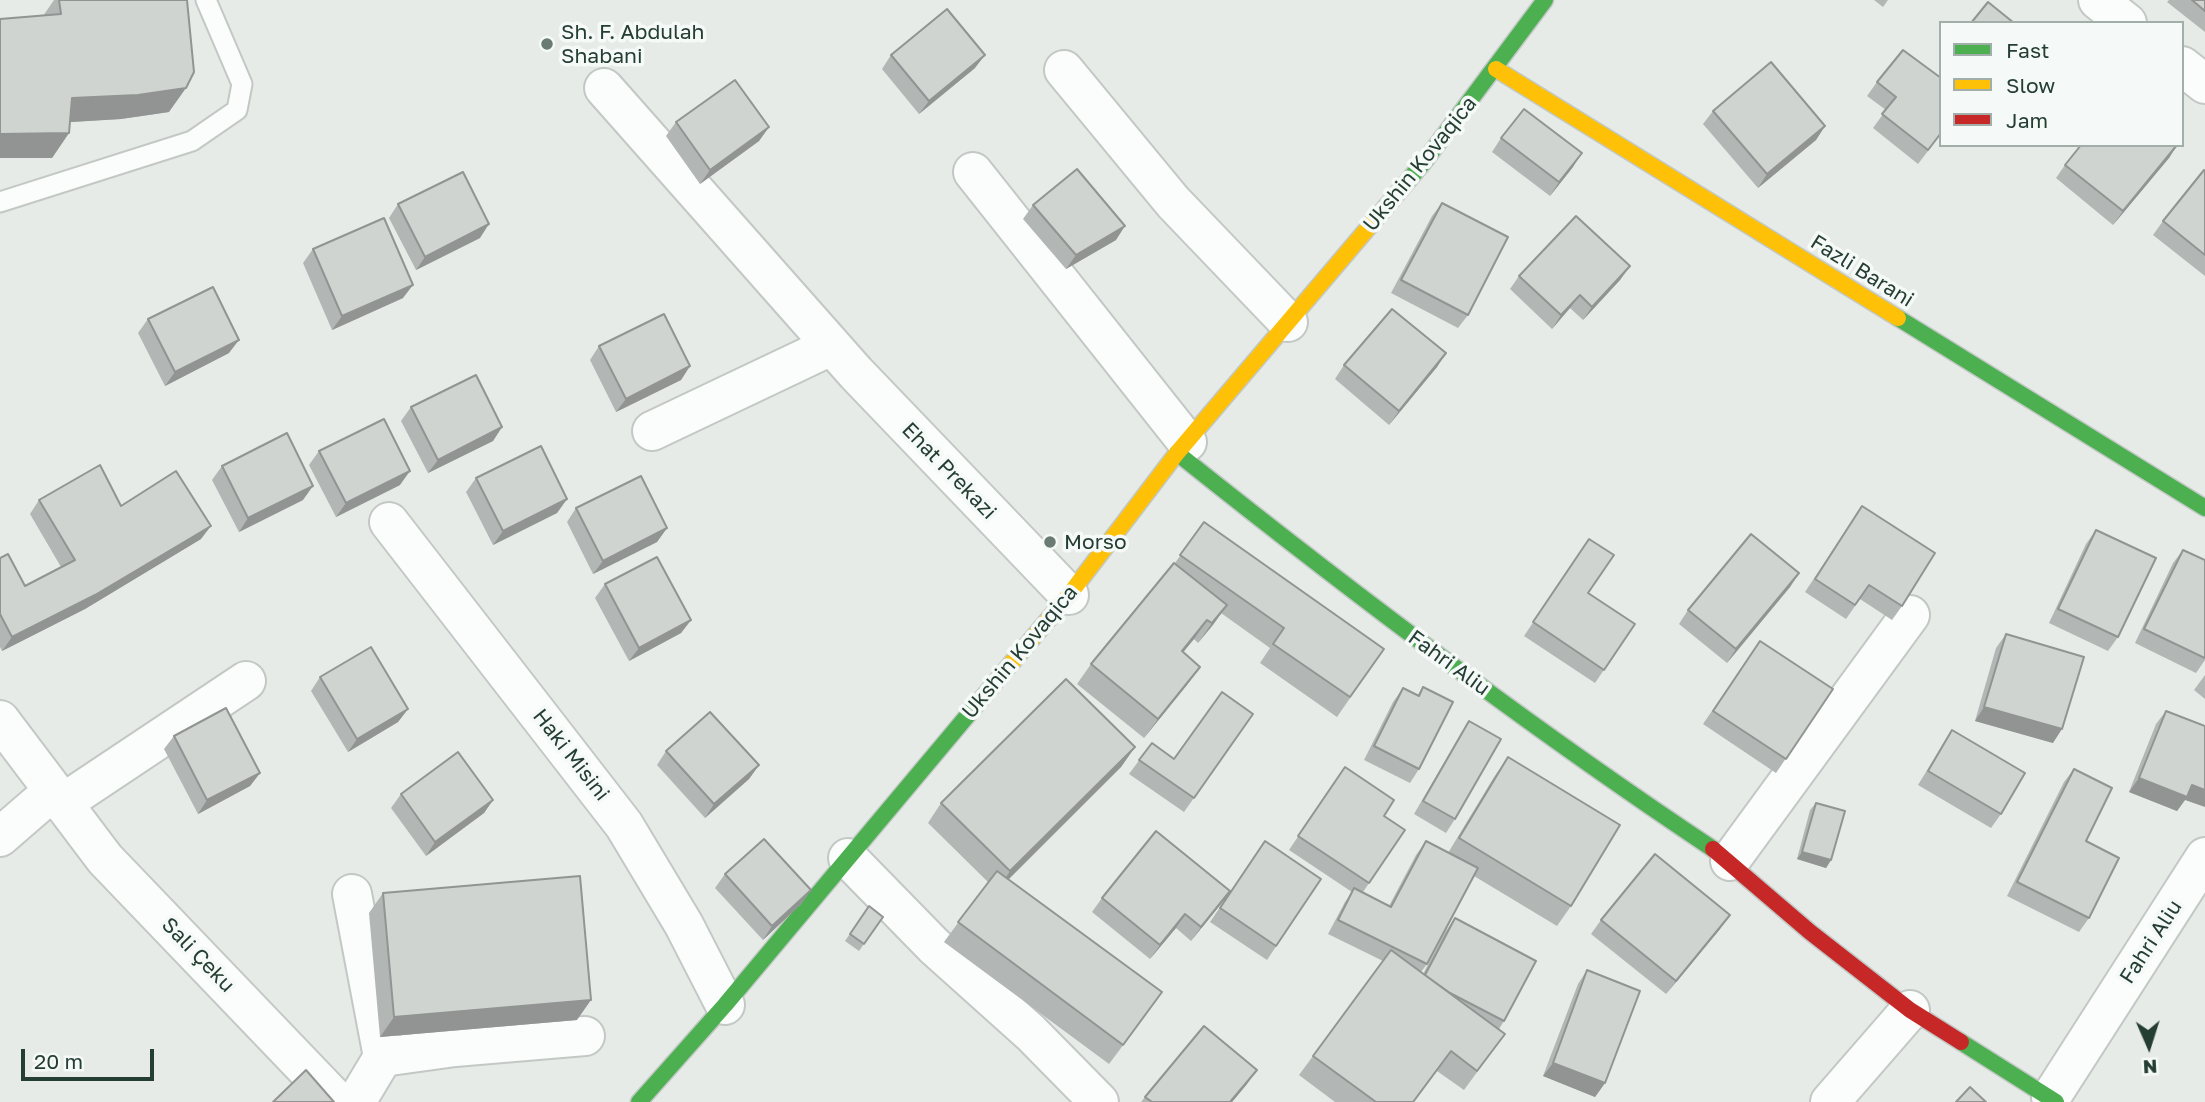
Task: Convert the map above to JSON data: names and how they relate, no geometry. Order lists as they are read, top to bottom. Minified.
{"streets":{"street":["Ukshin Kovaqica","Fazli Barani","Ehat Prekazi","Fahri Aliu","Haki Misini","Sali Çeku"]},"crossings":[["Ukshin Kovaqica","Fazli Barani"],["Ukshin Kovaqica","Ehat Prekazi"],["Ukshin Kovaqica","Fahri Aliu"],["Ukshin Kovaqica","Haki Misini"]],"places":["Sh. F. Abdulah Shabani","Morso"],"legend":["Fast","Slow","Jam"],"scale_bar":"20 m","north":"bottom"}
